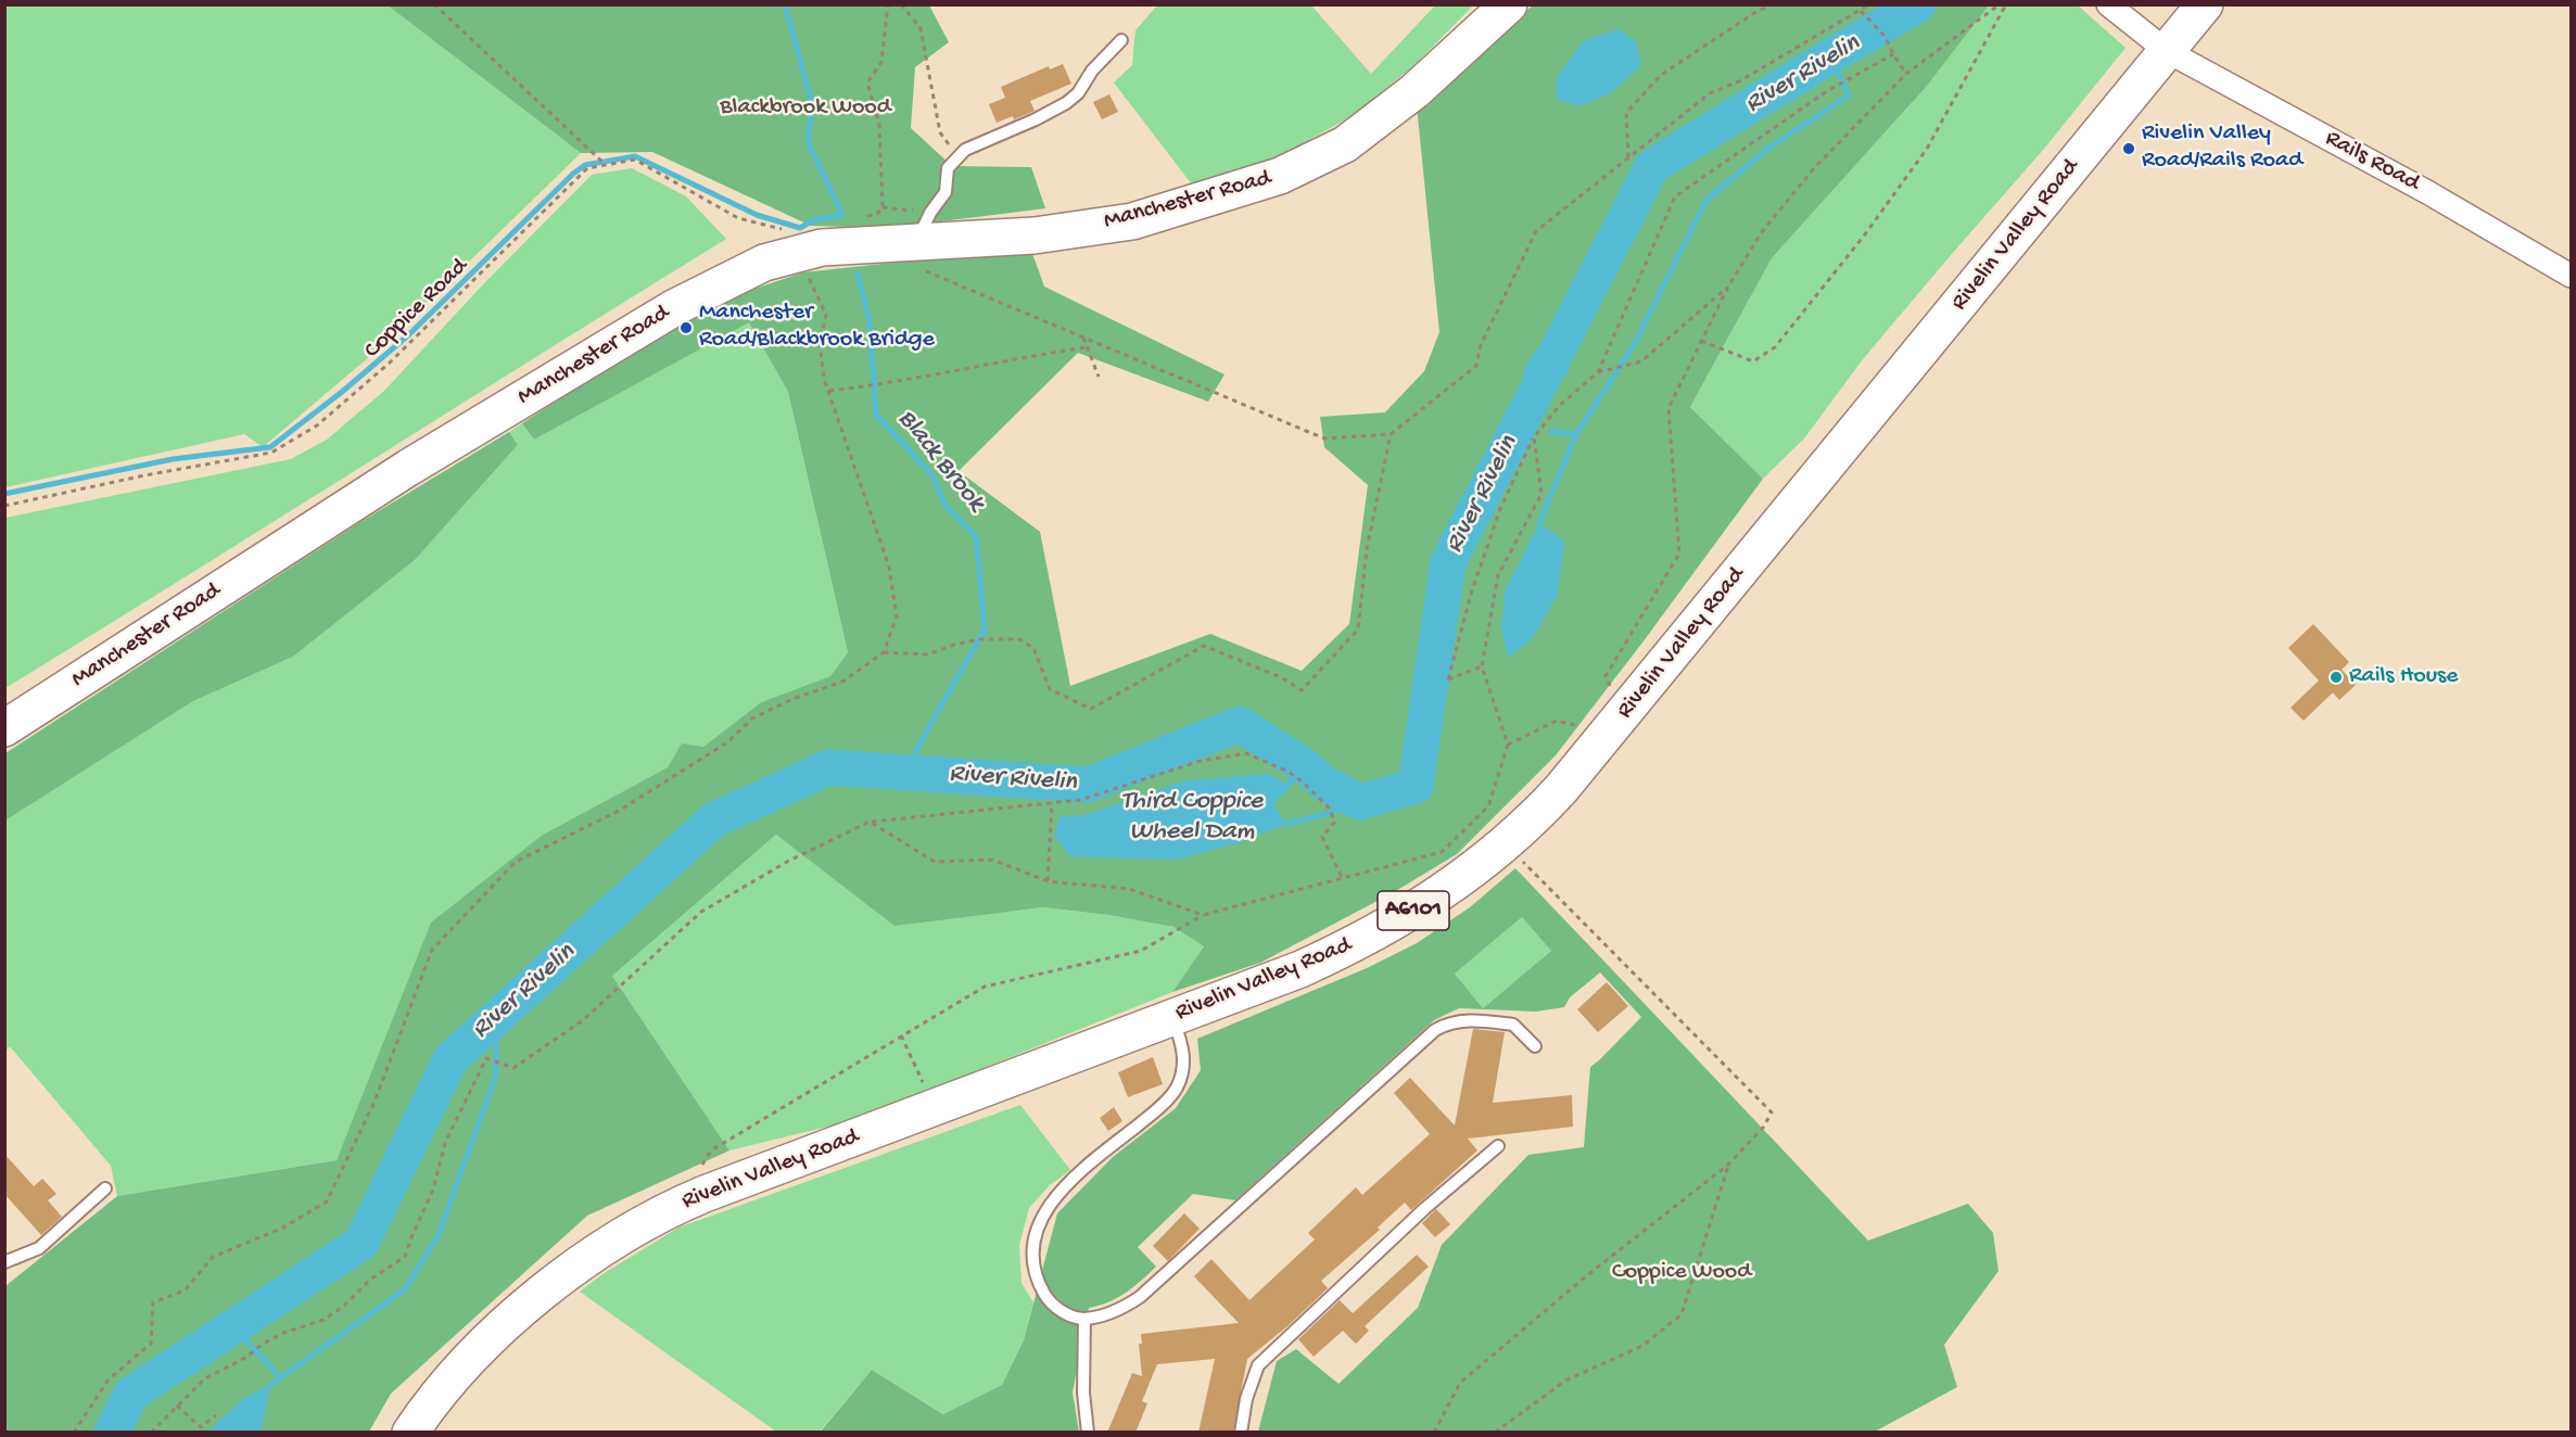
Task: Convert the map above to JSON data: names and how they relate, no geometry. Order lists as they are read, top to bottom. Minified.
{"streets":{"main road":["Manchester Road","Rivelin Valley Road","A6101"],"street":["Rails Road"],"path":["Coppice Road"]},"crossings":[["Rails Road","Rivelin Valley Road"],["Manchester Road","Coppice Road"]],"water":["River Rivelin","Black Brook","Third Coppice Wheel Dam"],"parks":["Blackbrook Wood","Coppice Wood"],"places":["Rivelin Valley Road/Rails Road","Manchester Road/Blackbrook Bridge","Rails House"]}
